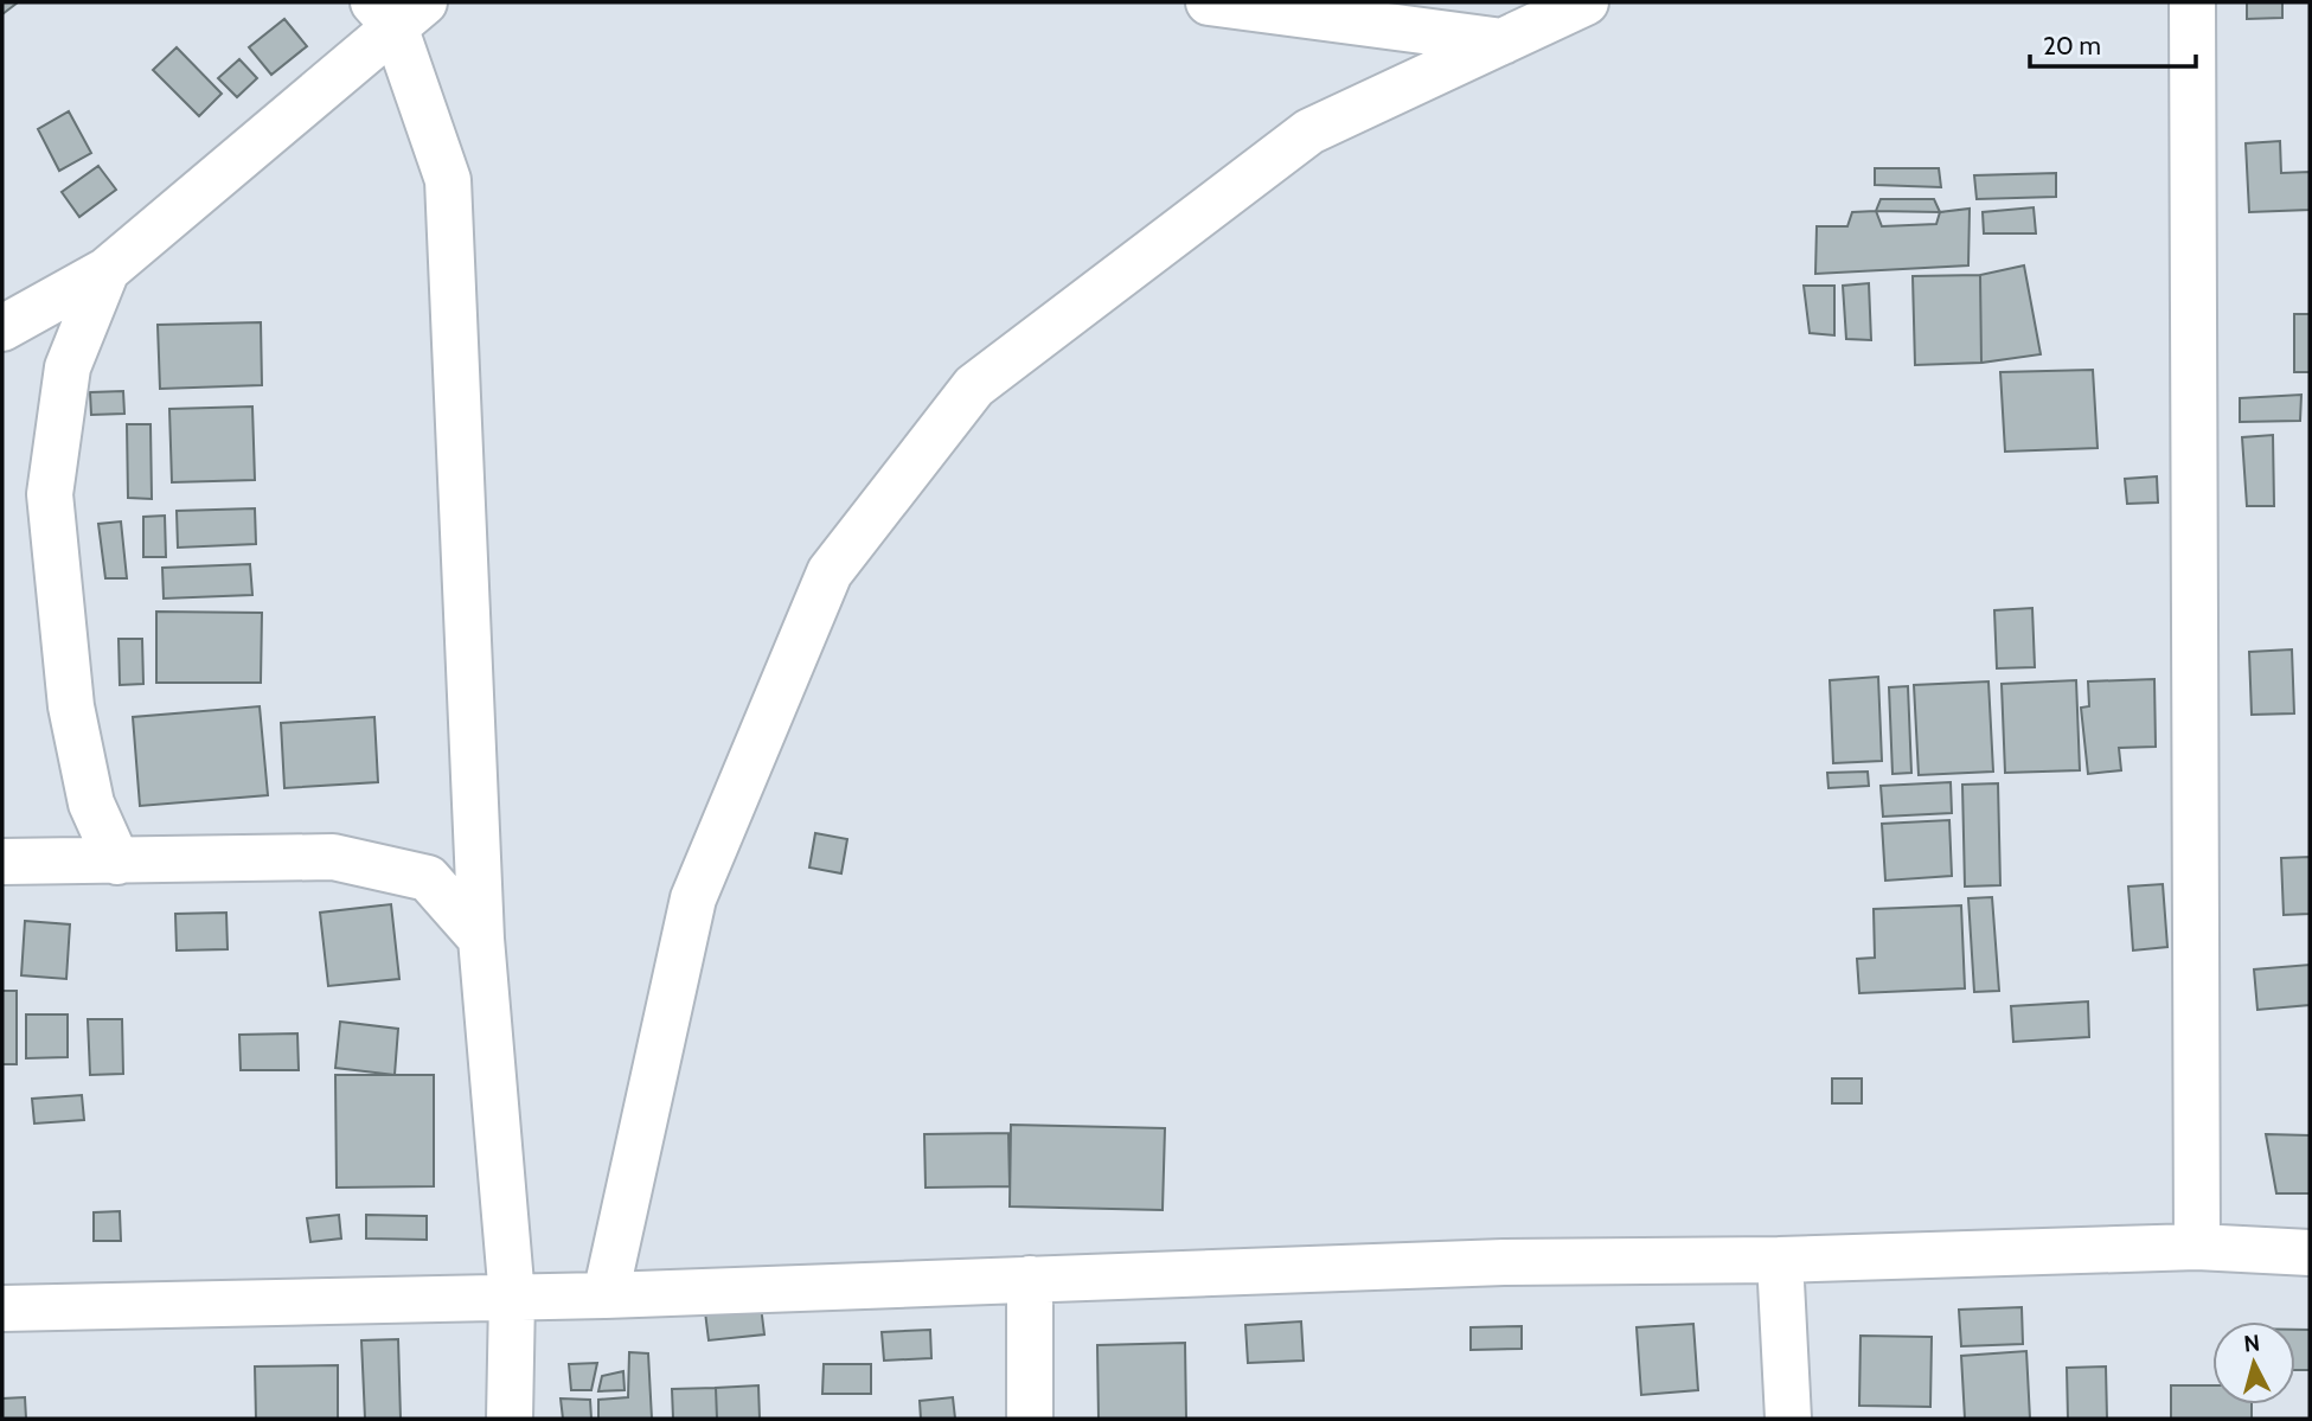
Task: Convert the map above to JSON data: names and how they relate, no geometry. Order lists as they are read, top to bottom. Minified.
{"scale_bar":"20 m","north":"top"}
